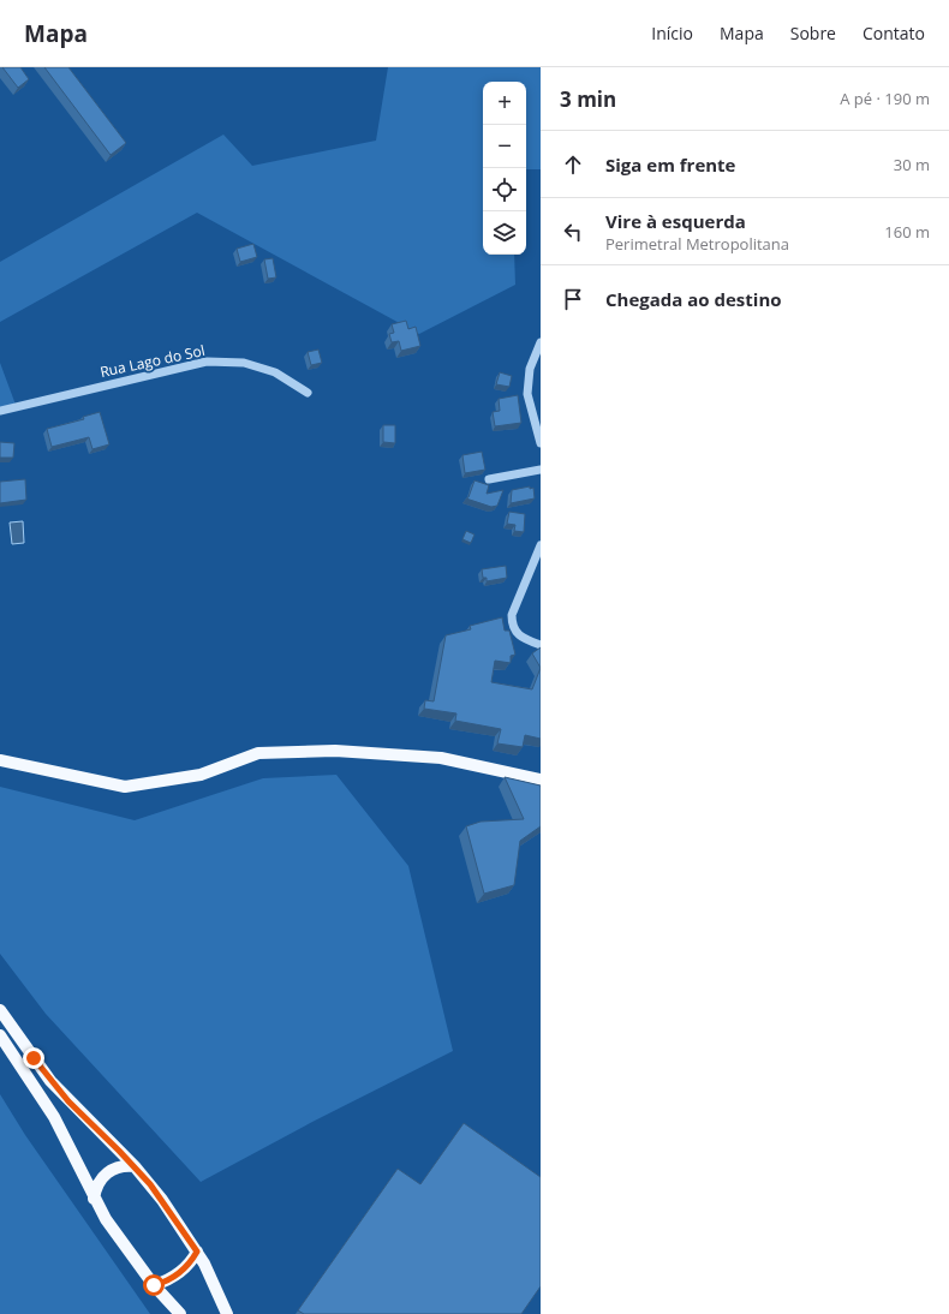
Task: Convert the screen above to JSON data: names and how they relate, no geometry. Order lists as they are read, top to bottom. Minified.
{"streets":{"street":["Rua Lago do Sol"]},"page":{"header":"Mapa","nav":["Início","Mapa","Sobre","Contato"],"heading":["3 min","A pé · 190 m"],"map_buttons":["+","−"],"list":[["Siga em frente","30 m"],["Vire à esquerda","Perimetral Metropolitana","160 m"],"Chegada ao destino"]}}
